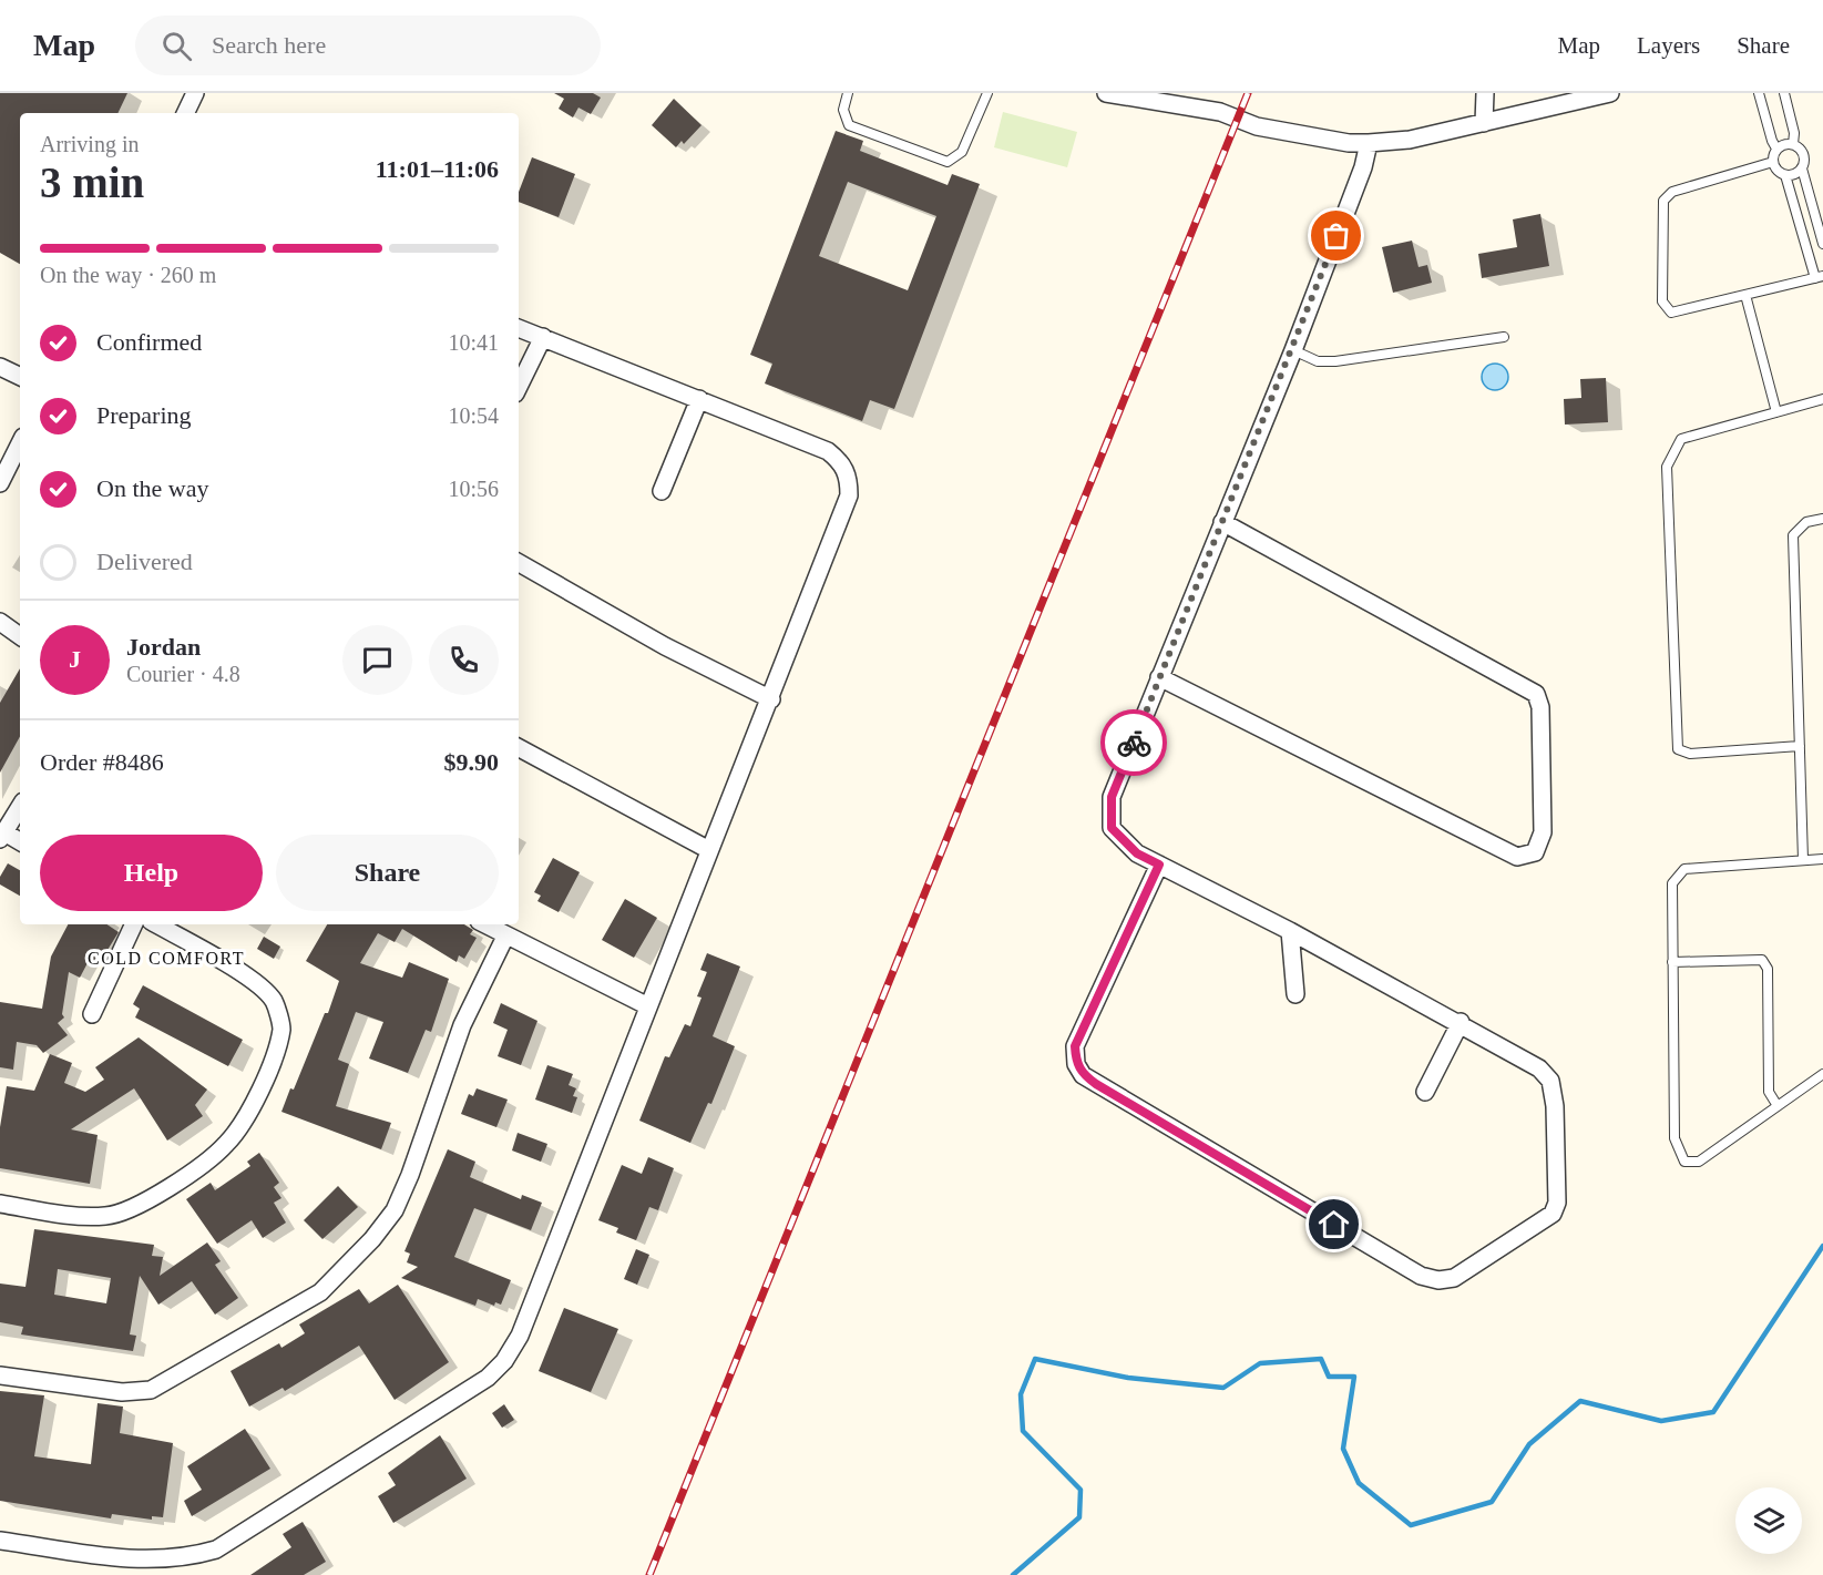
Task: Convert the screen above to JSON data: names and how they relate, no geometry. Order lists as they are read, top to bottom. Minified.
{"districts":["COLD COMFORT"],"page":{"header":"Map","search":"Search here","nav":["Map","Layers","Share"],"heading":["3 min","Arriving in","11:01–11:06"],"panel":["Jordan","Courier · 4.8","Order #8486","$9.90"],"bar":"On the way · 260 m","list":[["Confirmed","10:41"],["Preparing","10:54"],["On the way","10:56"],"Delivered"],"round":"J","buttons":["Help","Share"]}}
